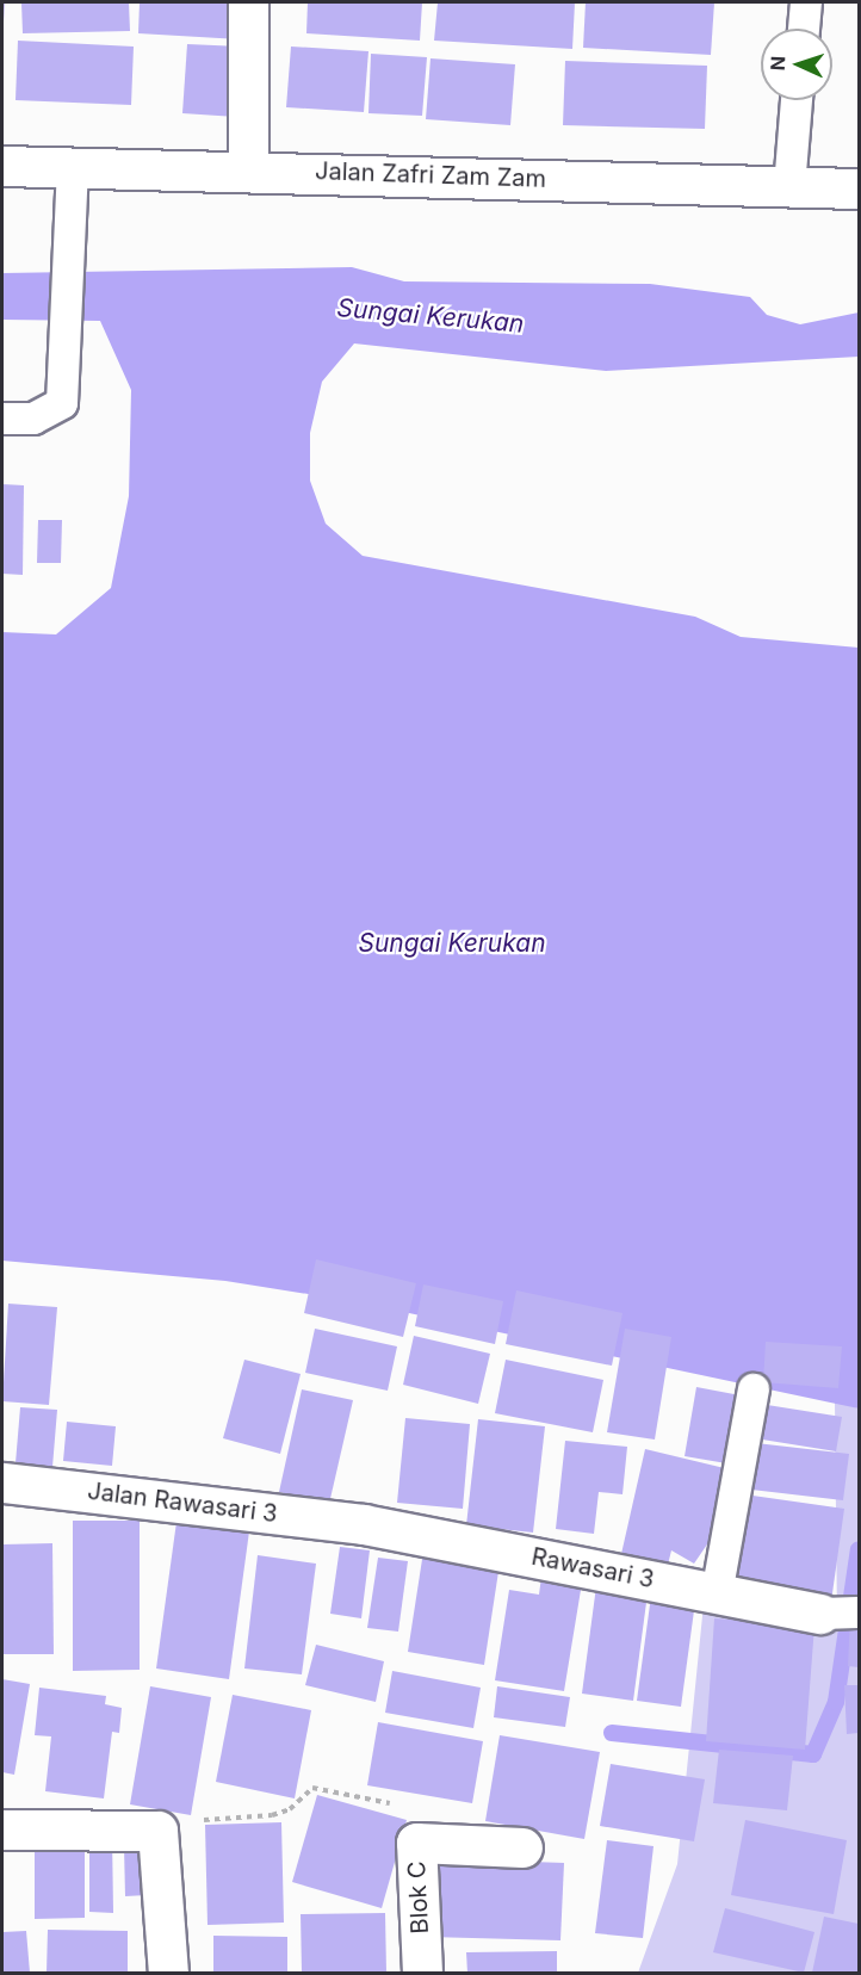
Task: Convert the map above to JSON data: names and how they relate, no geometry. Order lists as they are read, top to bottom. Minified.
{"streets":{"street":["Jalan Zafri Zam Zam","Jalan Rawasari 3","Rawasari 3","Blok C"]},"crossings":[["Jalan Rawasari 3","Rawasari 3"]],"water":["Sungai Kerukan"],"north":"left"}
